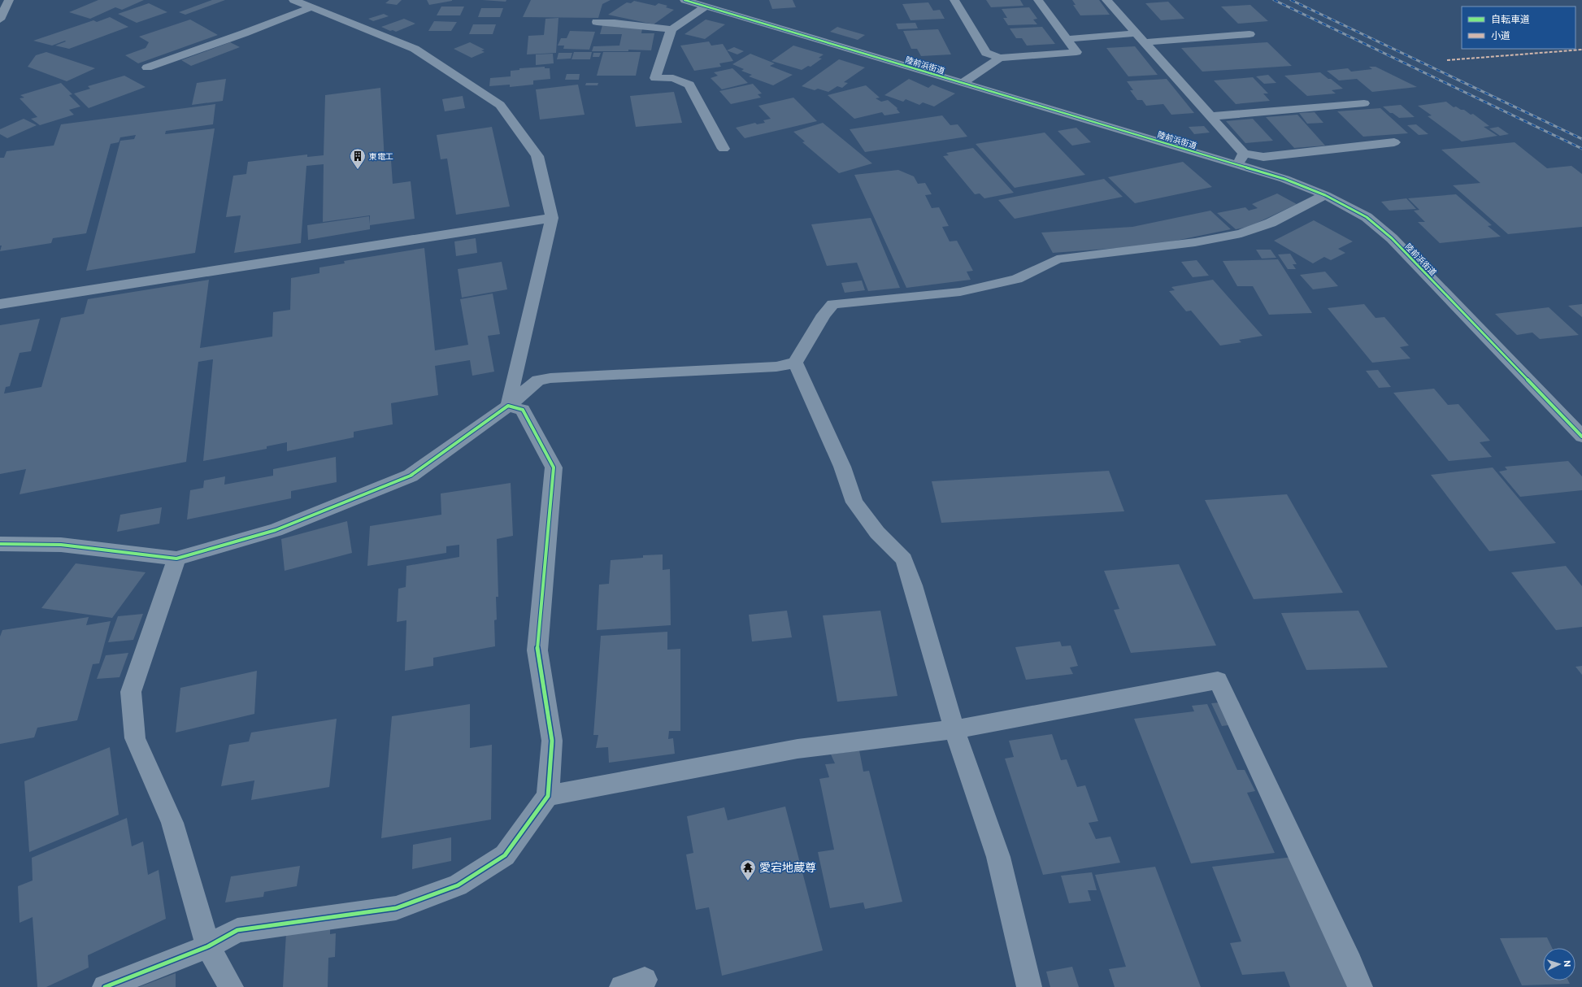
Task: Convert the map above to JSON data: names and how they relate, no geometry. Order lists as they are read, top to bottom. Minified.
{"streets":{"street":["陸前浜街道"]},"places":{"building":["東電工"],"temple":["愛宕地蔵尊"]},"legend":["自転車道","小道"],"north":"right"}
